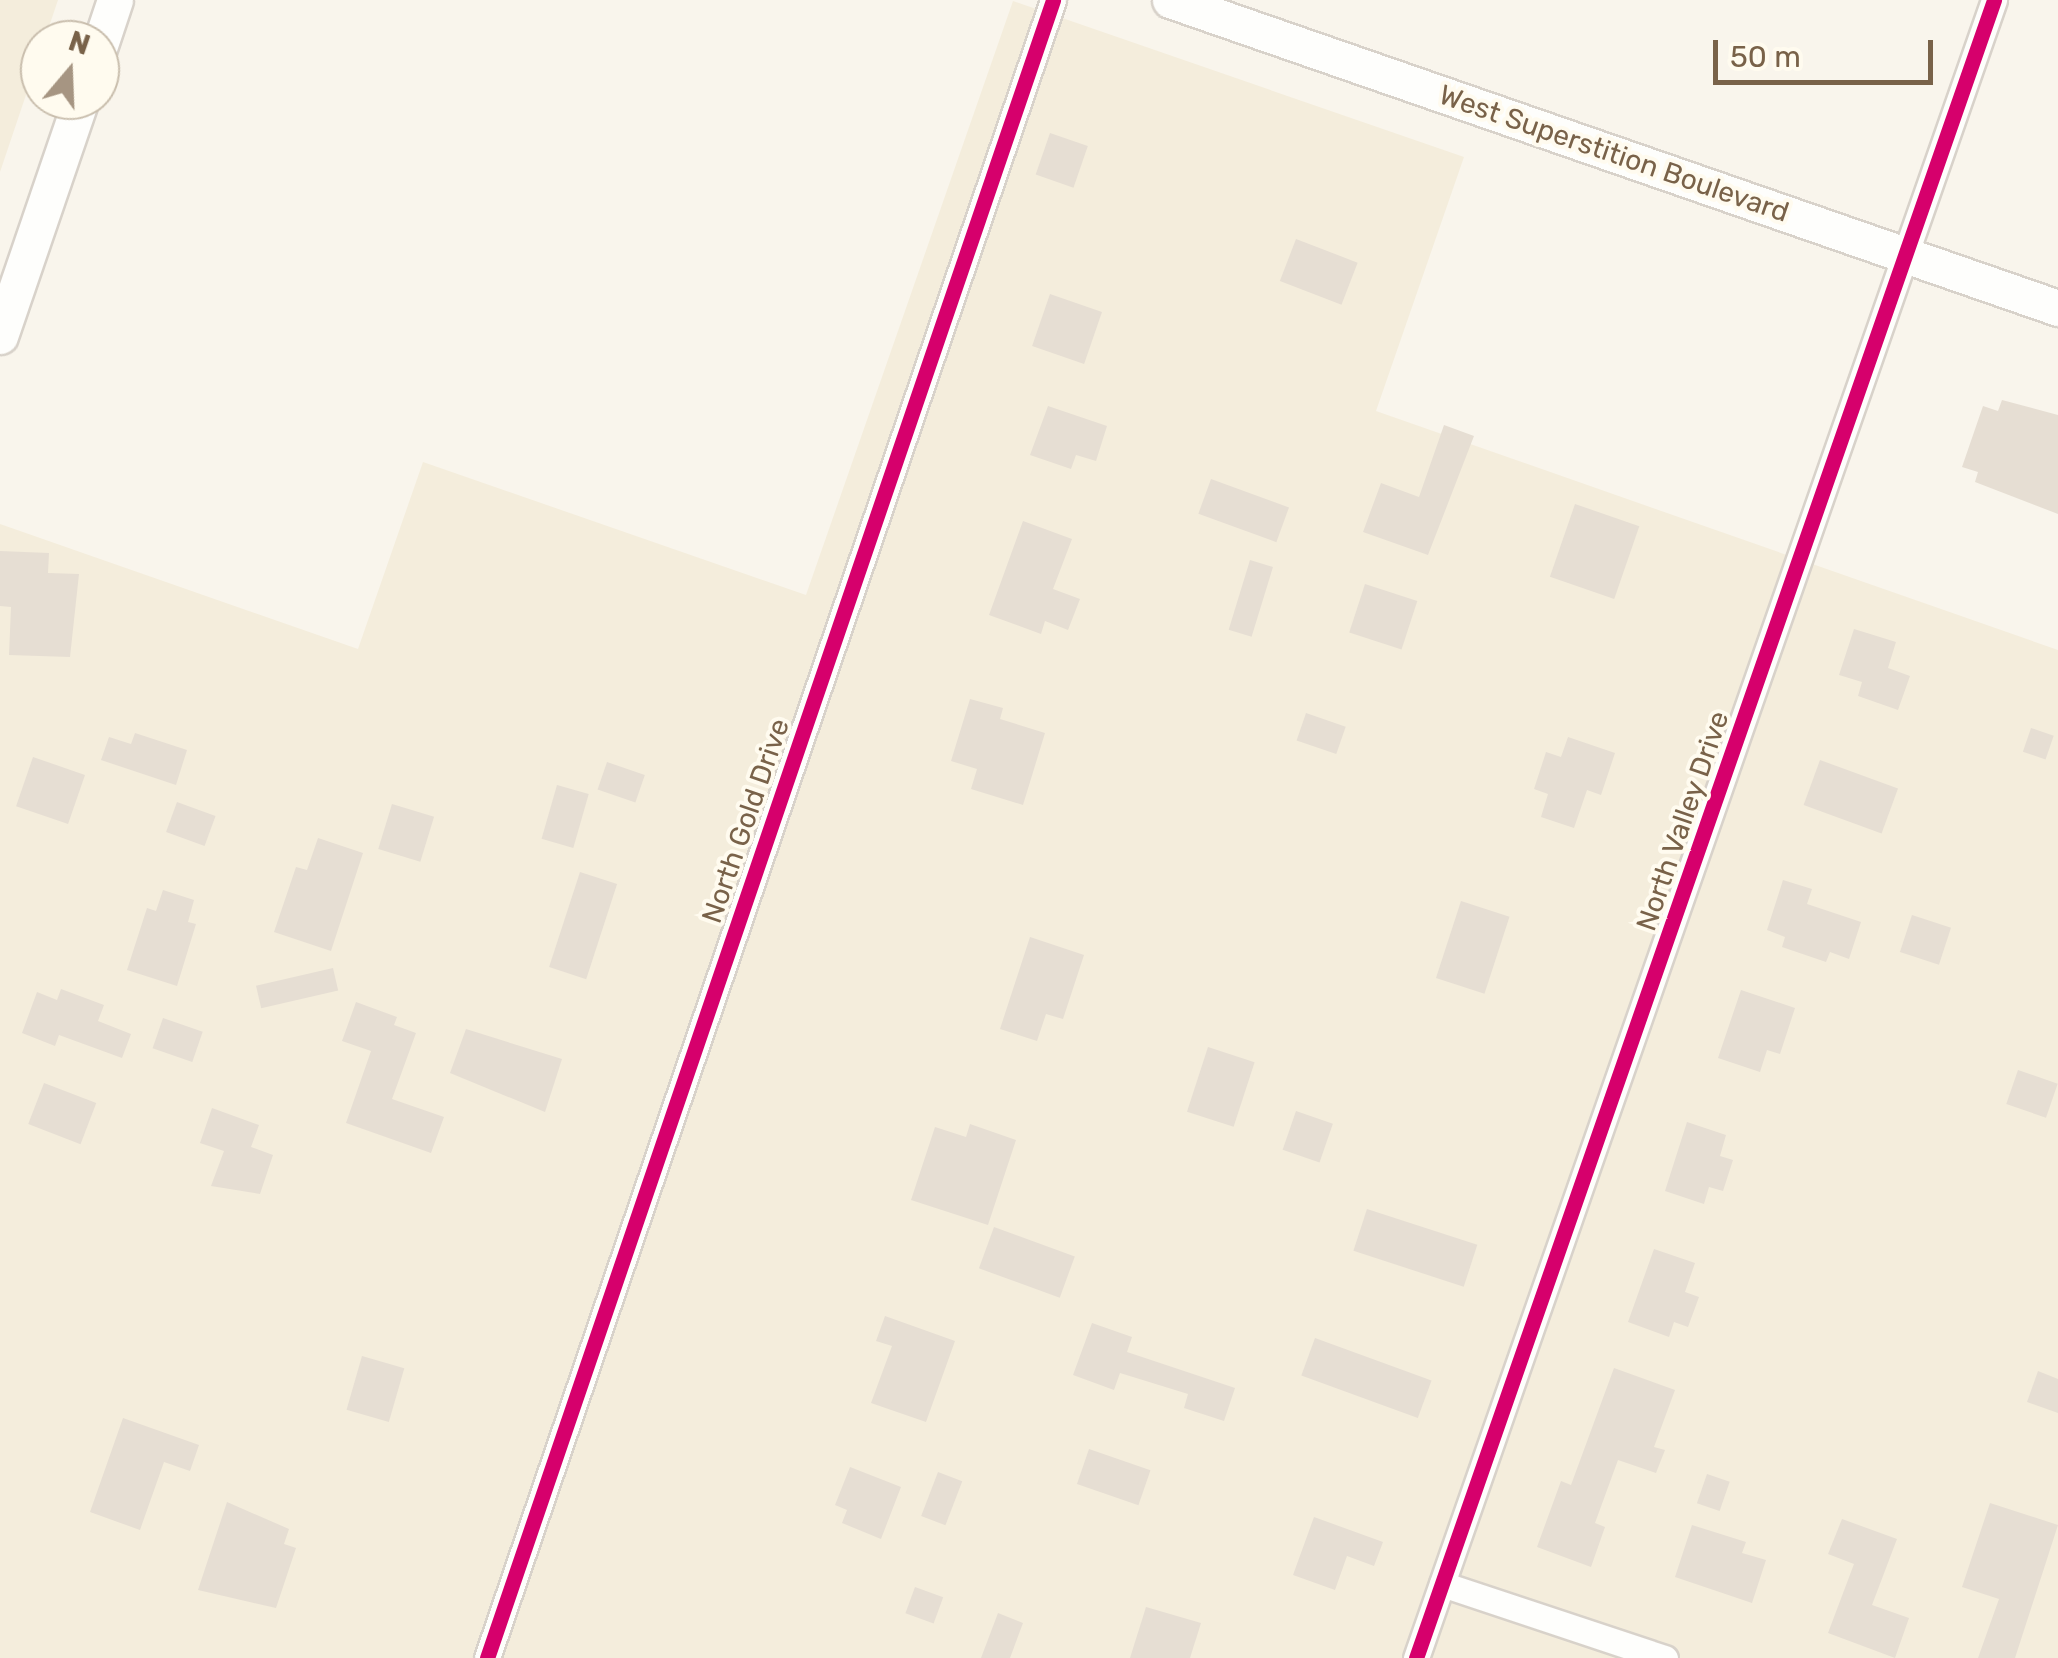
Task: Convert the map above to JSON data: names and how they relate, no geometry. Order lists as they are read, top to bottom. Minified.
{"streets":{"main road":["West Superstition Boulevard"],"street":["North Gold Drive","North Valley Drive"]},"crossings":[["West Superstition Boulevard","North Valley Drive"]],"scale_bar":"50 m","north":"top"}
